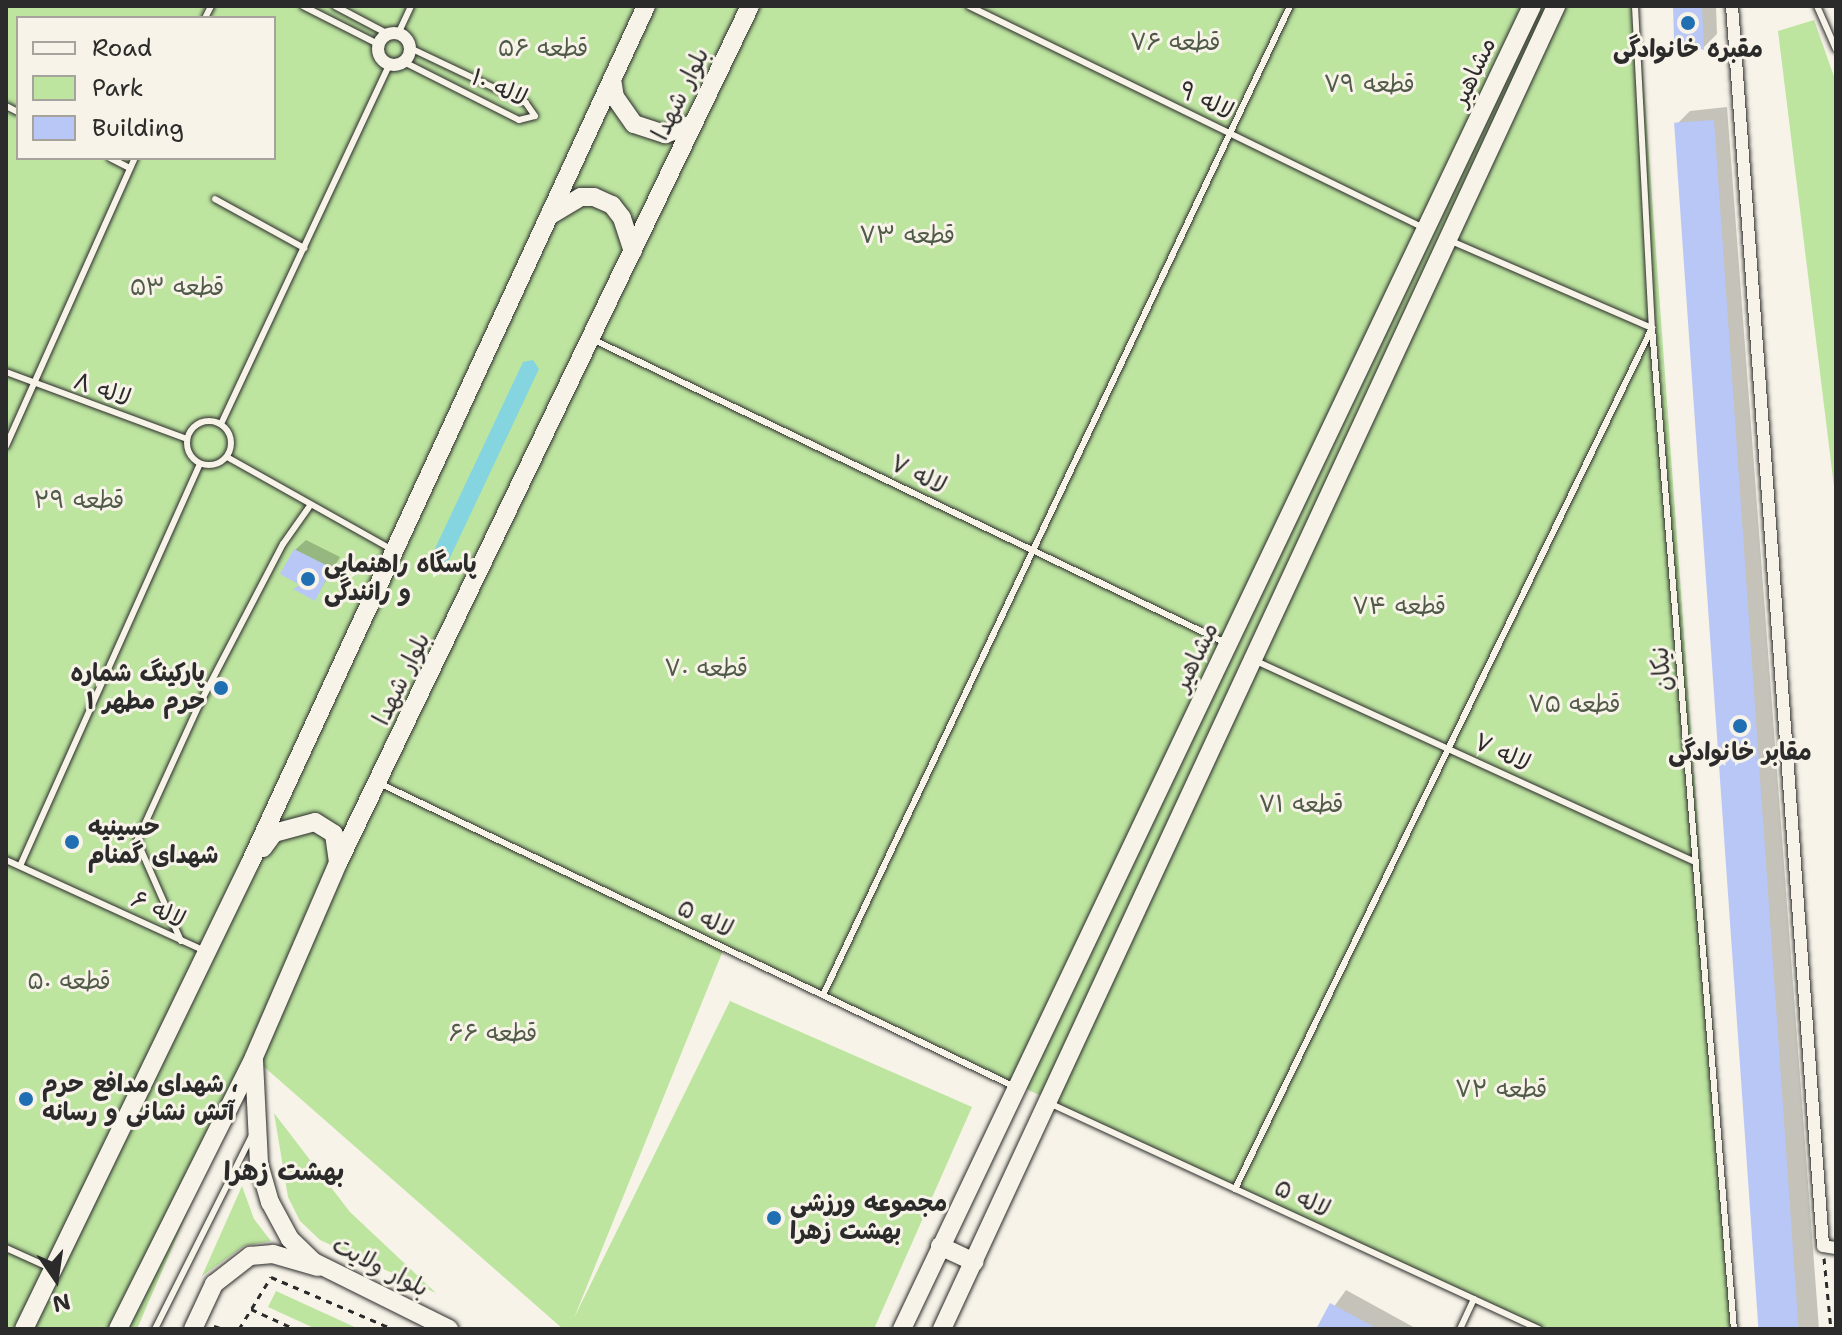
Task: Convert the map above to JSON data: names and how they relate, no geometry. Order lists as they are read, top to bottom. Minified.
{"streets":{"street":["مشاهیر","بلوار شهدا","بلوار ولایت"],"lane":["لاله ۱۰","لاله ۹","لاله ۸","لاله ۷","نیکان","لاله ۶","لاله ۵"]},"crossings":[["مشاهیر","لاله ۹"],["مشاهیر","لاله ۷"],["مشاهیر","لاله ۵"],["بلوار شهدا","لاله ۷"],["بلوار شهدا","لاله ۵"],["بلوار شهدا","بلوار ولایت"],["لاله ۷","نیکان"]],"districts":["بهشت زهرا"],"parks":["قطعه ۷۶","قطعه ۵۶","قطعه ۷۹","قطعه ۷۳","قطعه ۵۳","قطعه ۲۹","قطعه ۷۴","قطعه ۷۰","قطعه ۷۵","قطعه ۷۱","قطعه ۵۰","قطعه ۶۶","قطعه ۷۲"],"places":["مقبره خانوادگی","پاسگاه راهنمایی و رانندگی","پارکینگ شماره ۱ حرم مطهر","مقابر خانوادگی","حسینیه شهدای گمنام","شهدای مدافع حرم ، آتش نشانی و رسانه","مجموعه ورزشی بهشت زهرا"],"legend":["Road","Park","Building"],"north":"bottom"}
